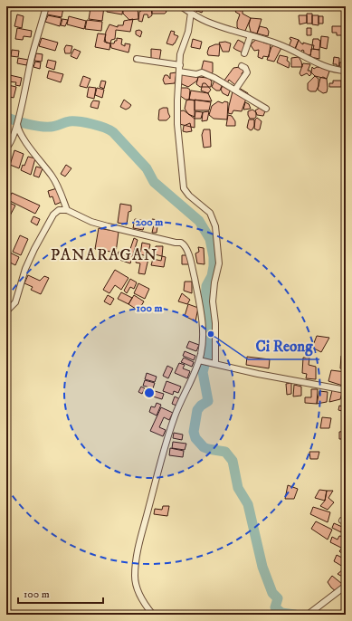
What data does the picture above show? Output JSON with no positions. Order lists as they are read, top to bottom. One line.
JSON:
{"districts":["PANARAGAN"],"places":["Ci Reong"],"scale_bar":"100 m","rings":["200 m","100 m"]}
